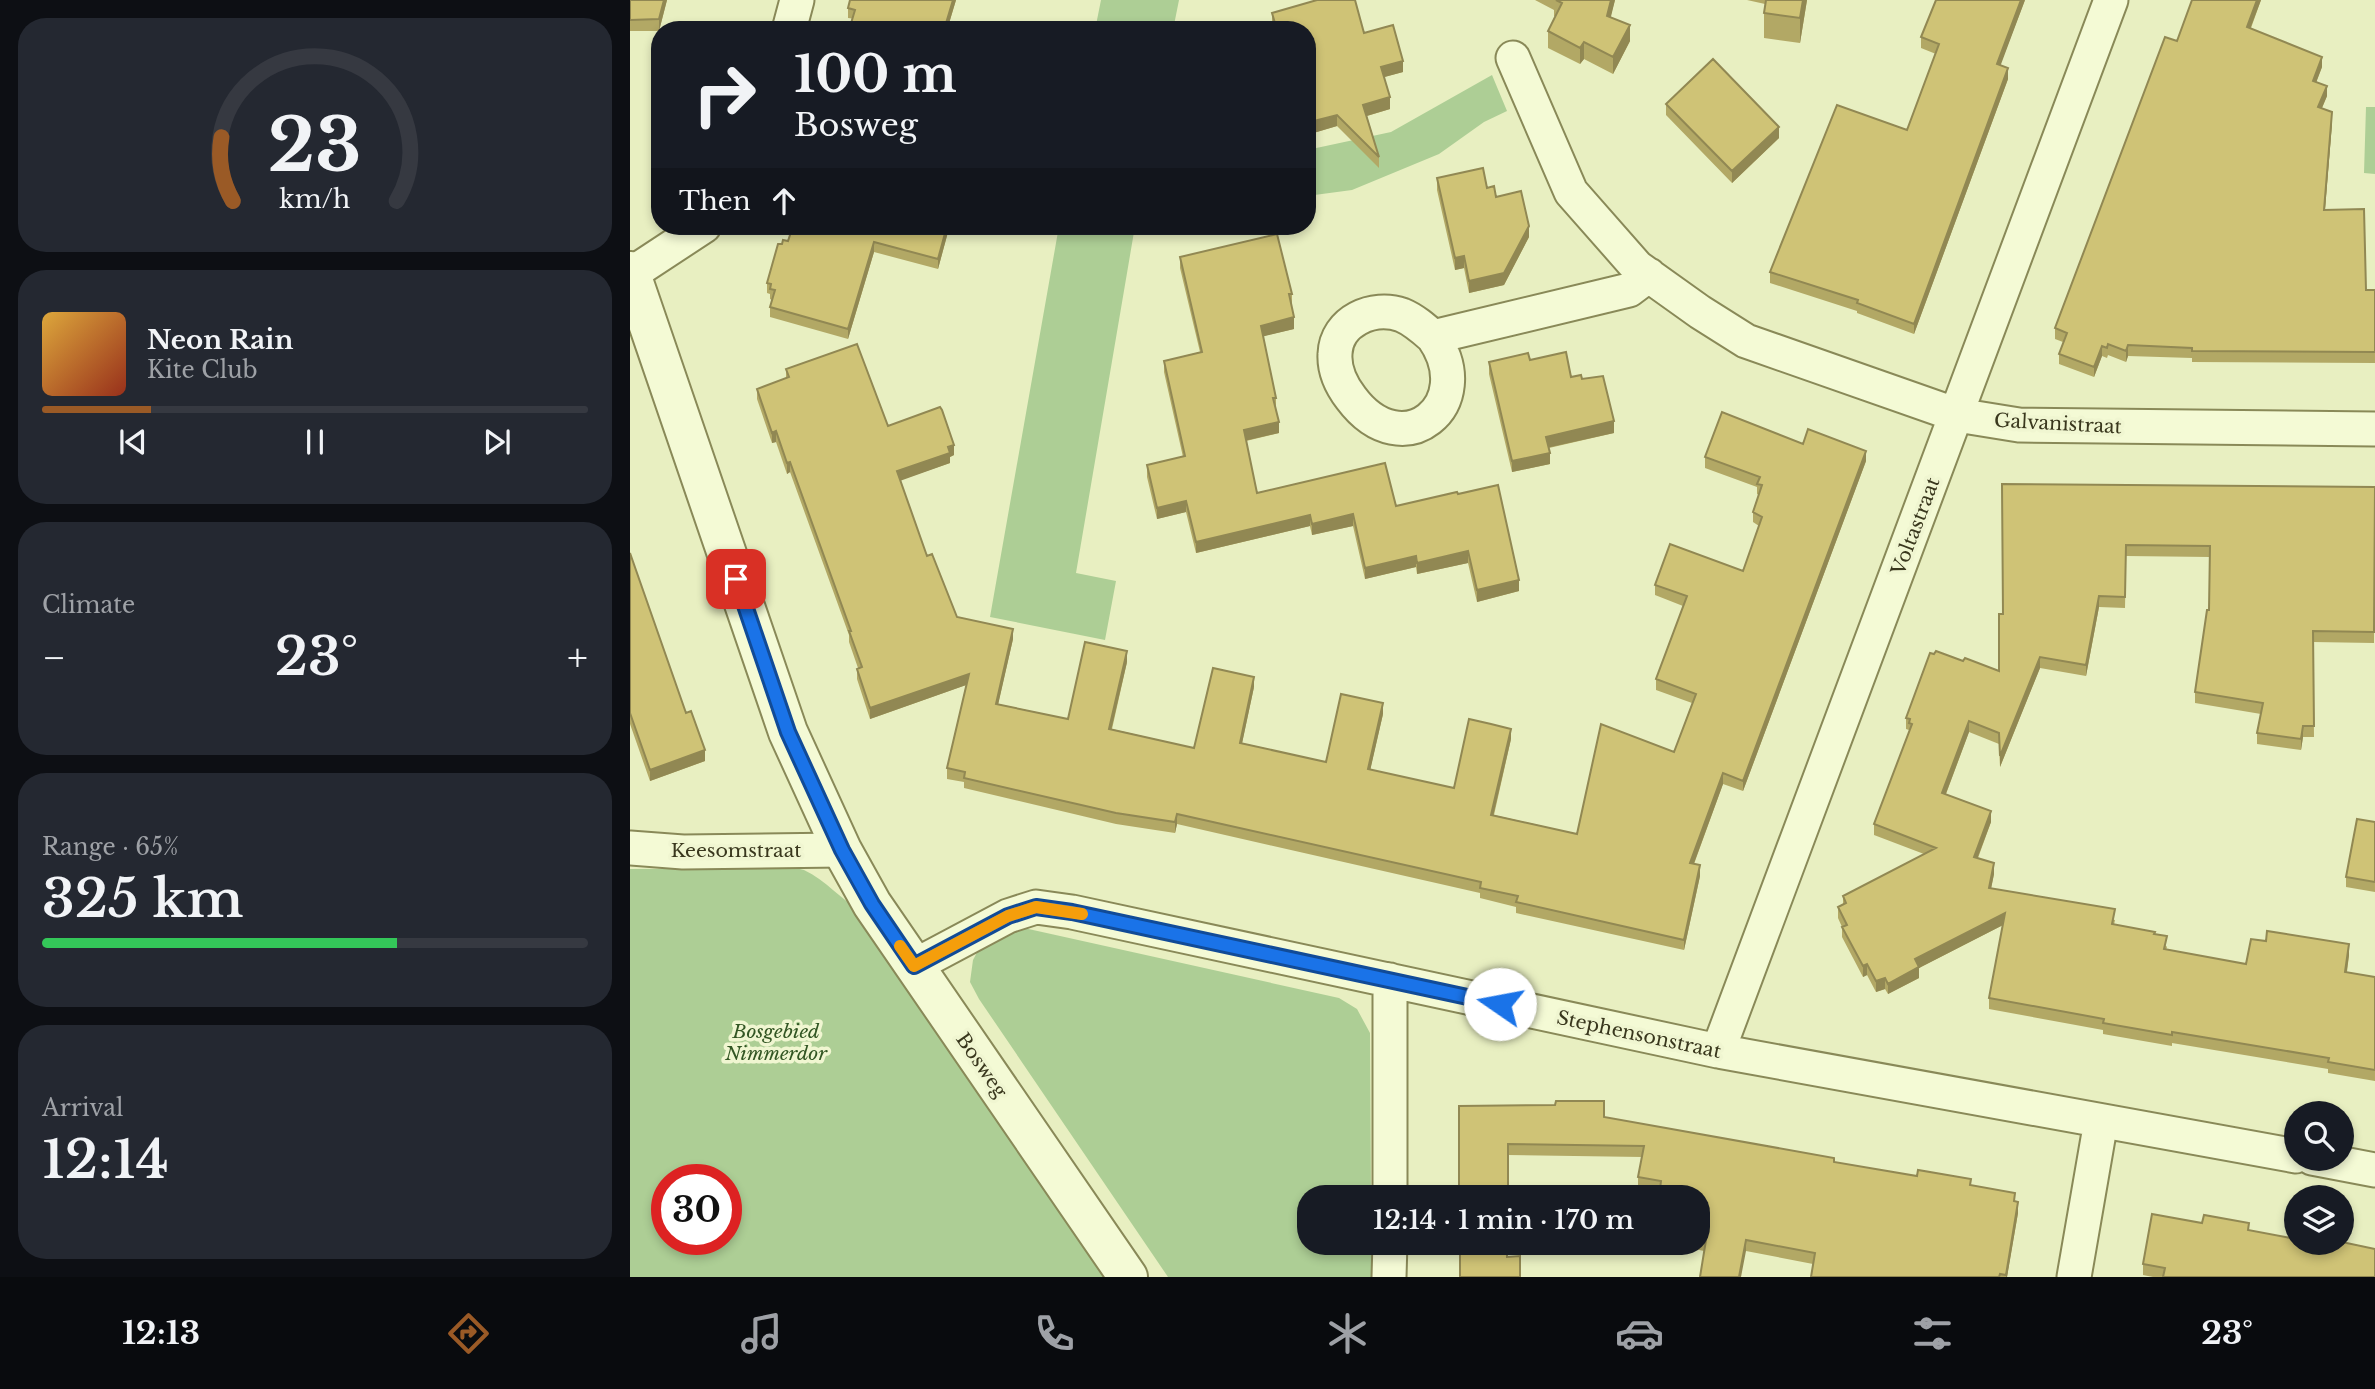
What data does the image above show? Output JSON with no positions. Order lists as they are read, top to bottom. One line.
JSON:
{"streets":{"street":["Galvanistraat","Voltastraat","Keesomstraat","Stephensonstraat","Bosweg"]},"crossings":[["Galvanistraat","Voltastraat"],["Voltastraat","Stephensonstraat"],["Keesomstraat","Bosweg"],["Stephensonstraat","Bosweg"]],"parks":["Bosgebied Nimmerdor"],"page":{"turn":["100 m","Bosweg"],"then":"Then","song":["Neon Rain","Kite Club"],"tile":["Climate",["Range · 65%","325 km"],["Arrival","12:14"]],"heat":["−","23°","+"],"limit":"30","trip":"12:14 · 1 min · 170 m","tabs":["12:13","23°"],"gauge":["23","km/h"]}}
